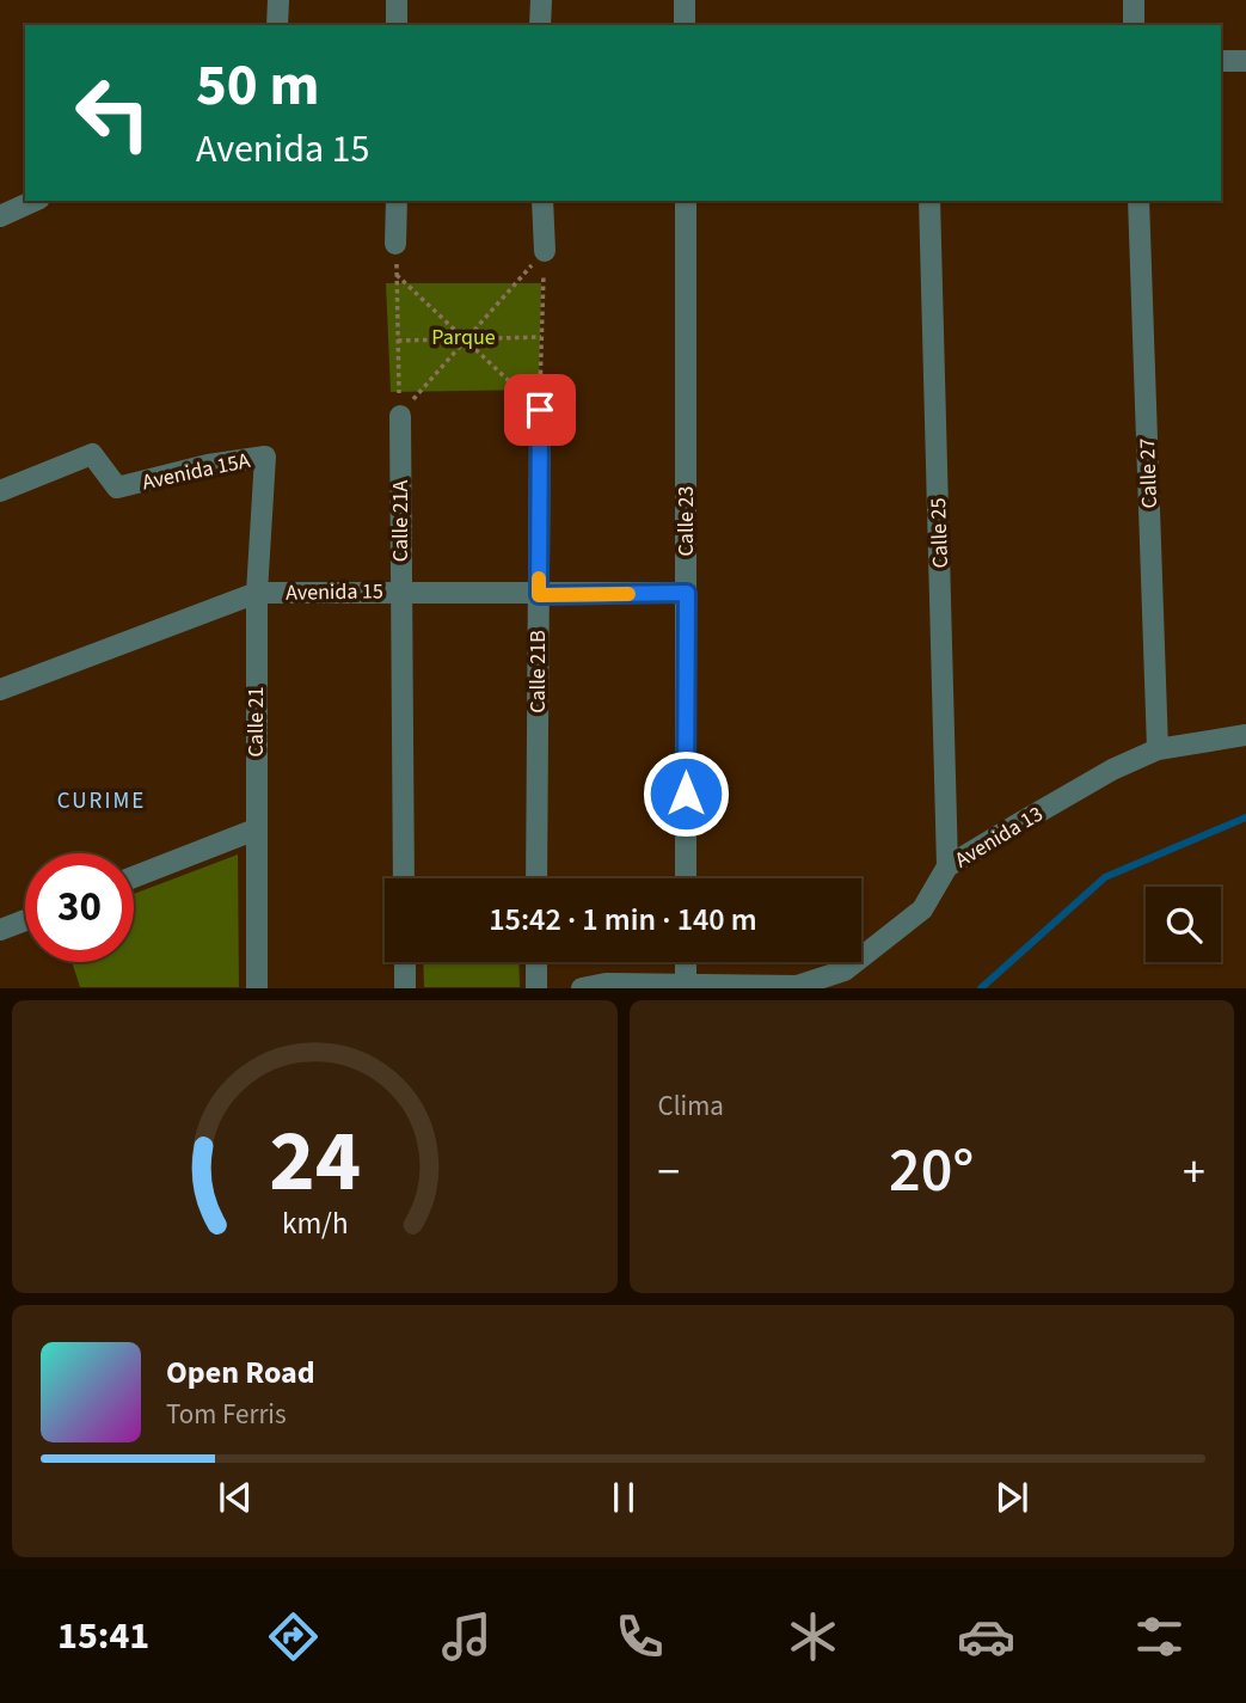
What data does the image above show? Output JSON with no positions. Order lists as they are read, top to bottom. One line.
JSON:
{"streets":{"street":["Avenida 15A","Calle 27","Calle 21A","Calle 23","Calle 25","Avenida 15","Calle 21B","Calle 21","Avenida 13"]},"crossings":[["Avenida 15A","Calle 21"],["Calle 27","Avenida 13"],["Calle 21A","Avenida 15"],["Calle 23","Avenida 15"],["Calle 25","Avenida 13"],["Avenida 15","Calle 21B"],["Avenida 15","Calle 21"]],"districts":["CURIME"],"parks":["Parque"],"page":{"turn":["50 m","Avenida 15"],"limit":"30","trip":"15:42 · 1 min · 140 m","tile":"Clima","heat":["−","20°","+"],"song":["Open Road","Tom Ferris"],"tabs":"15:41","gauge":["24","km/h"]}}
